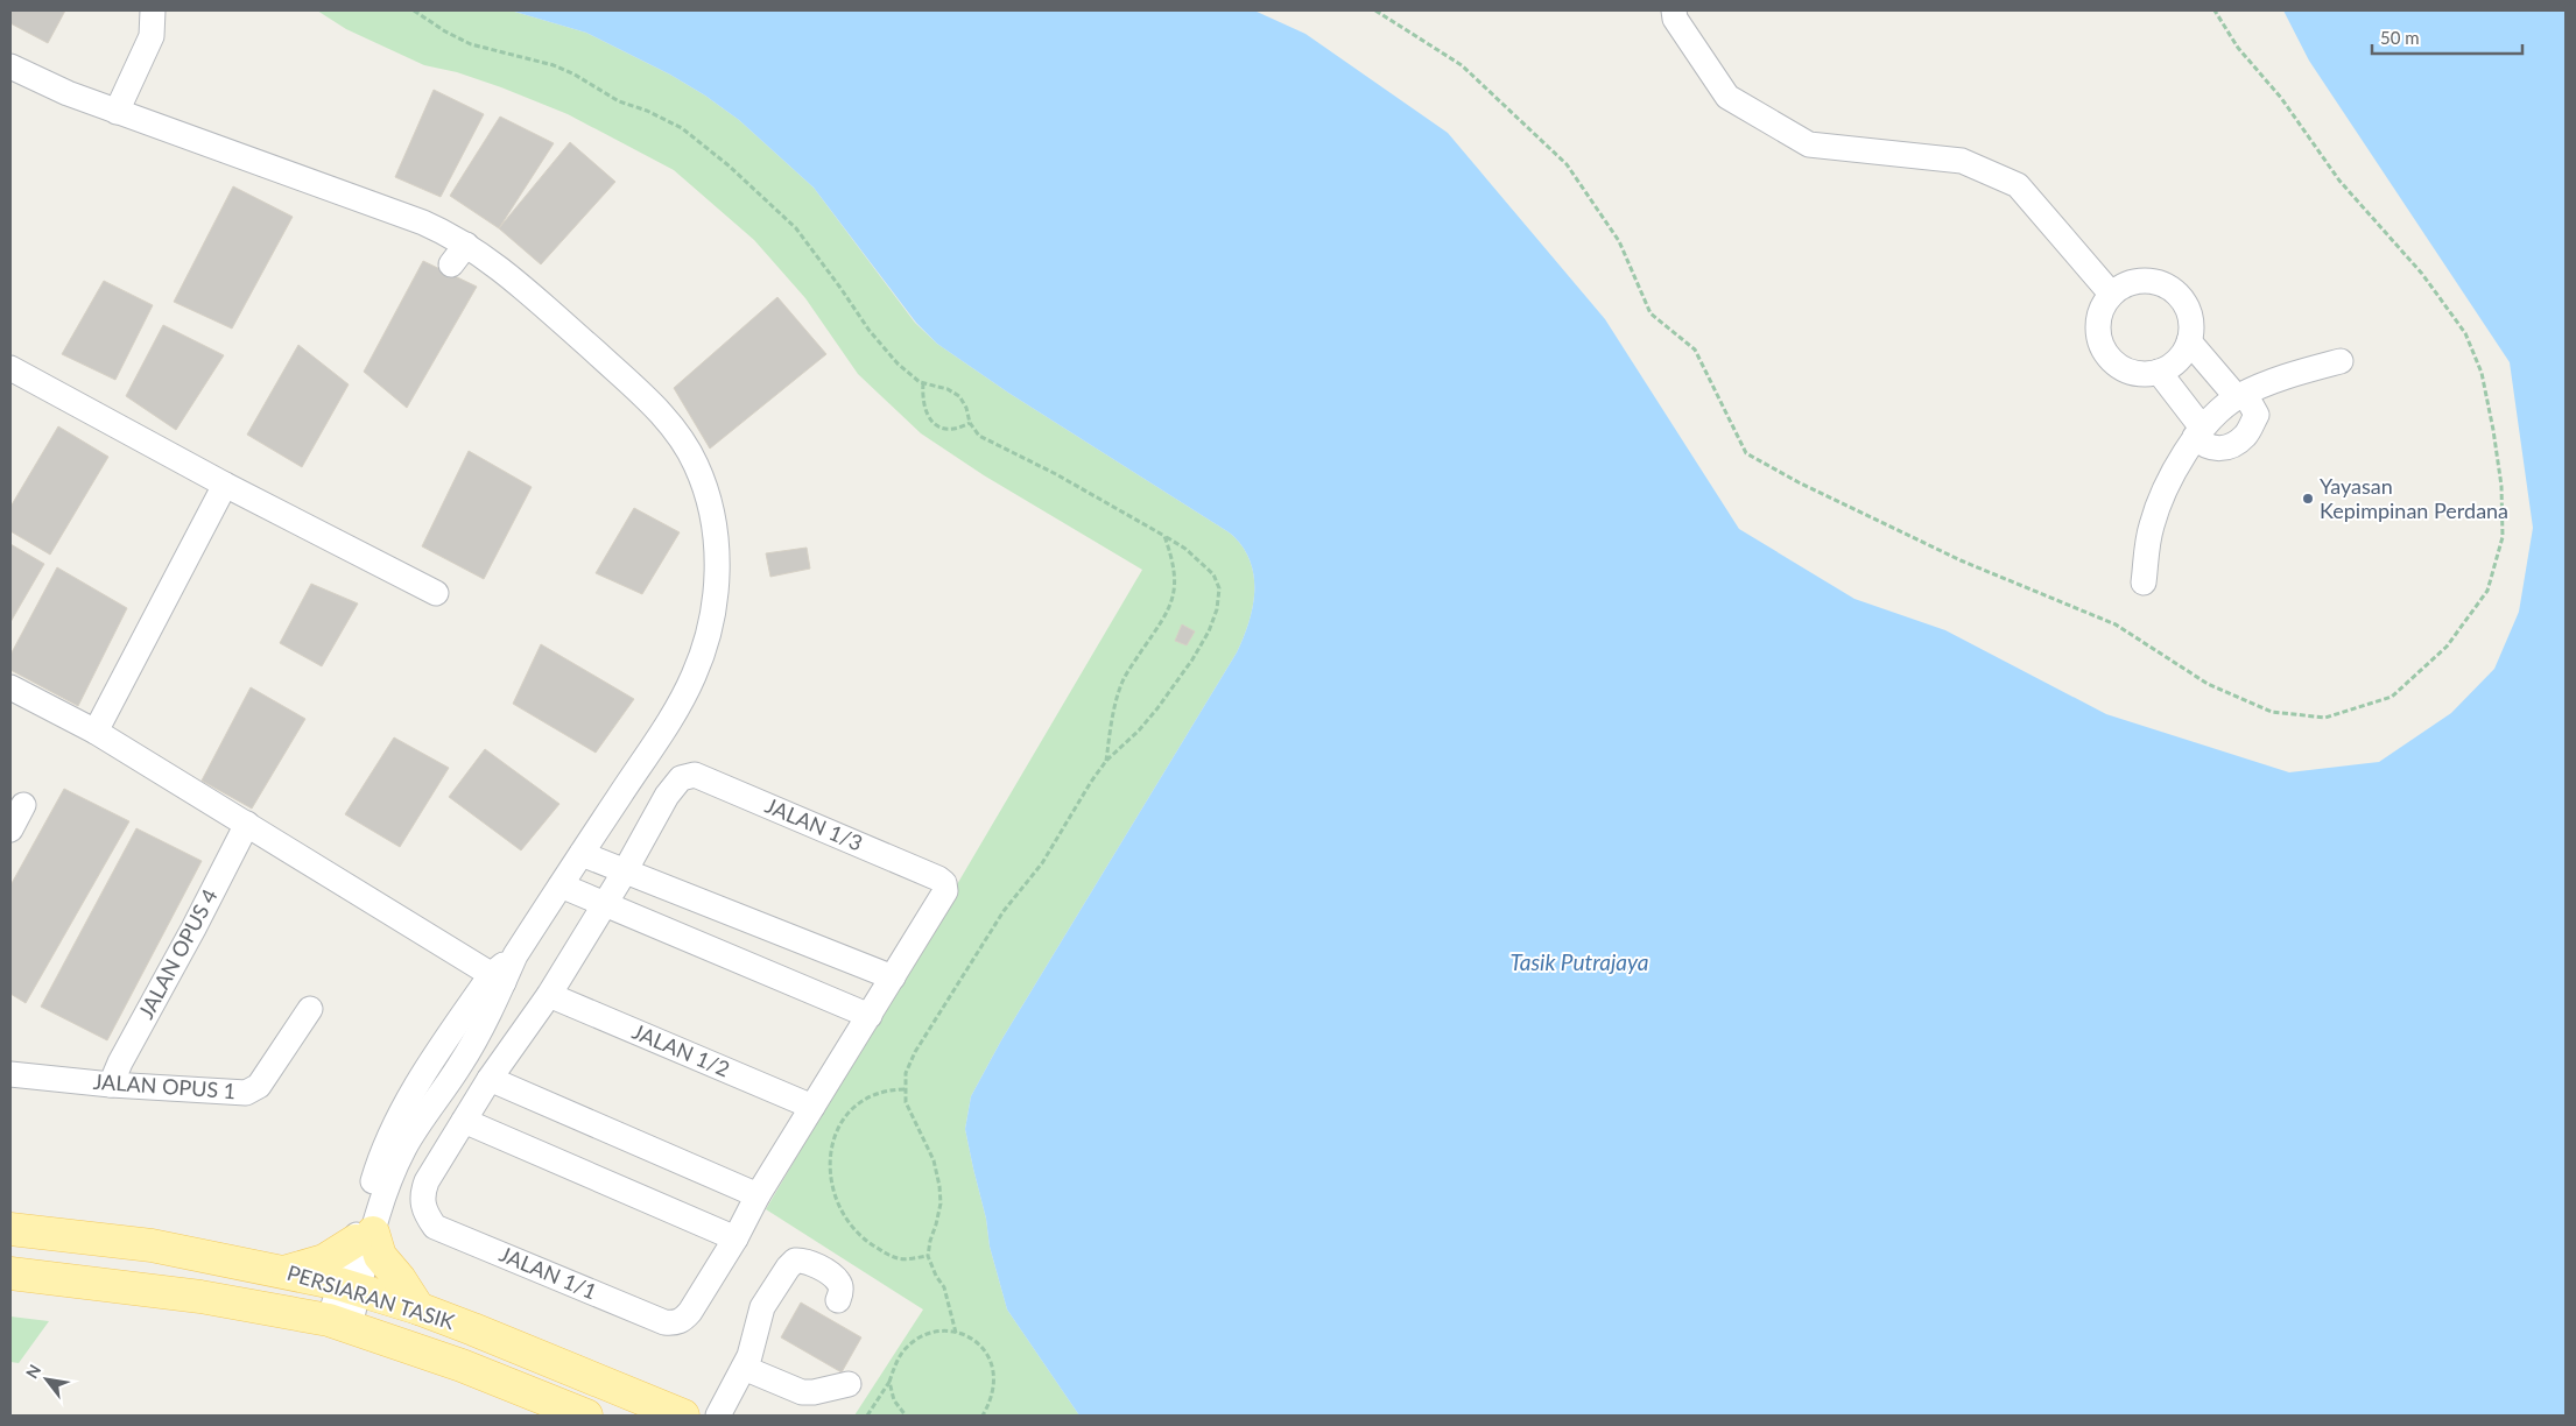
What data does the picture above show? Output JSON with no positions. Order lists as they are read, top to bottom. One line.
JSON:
{"streets":{"main road":["PERSIARAN TASIK"],"street":["JALAN 1/3","JALAN OPUS 4","JALAN 1/2","JALAN OPUS 1","JALAN 1/1"]},"crossings":[["JALAN OPUS 4","JALAN OPUS 1"]],"water":["Tasik Putrajaya"],"places":["Yayasan Kepimpinan Perdana"],"scale_bar":"50 m","north":"top left"}
